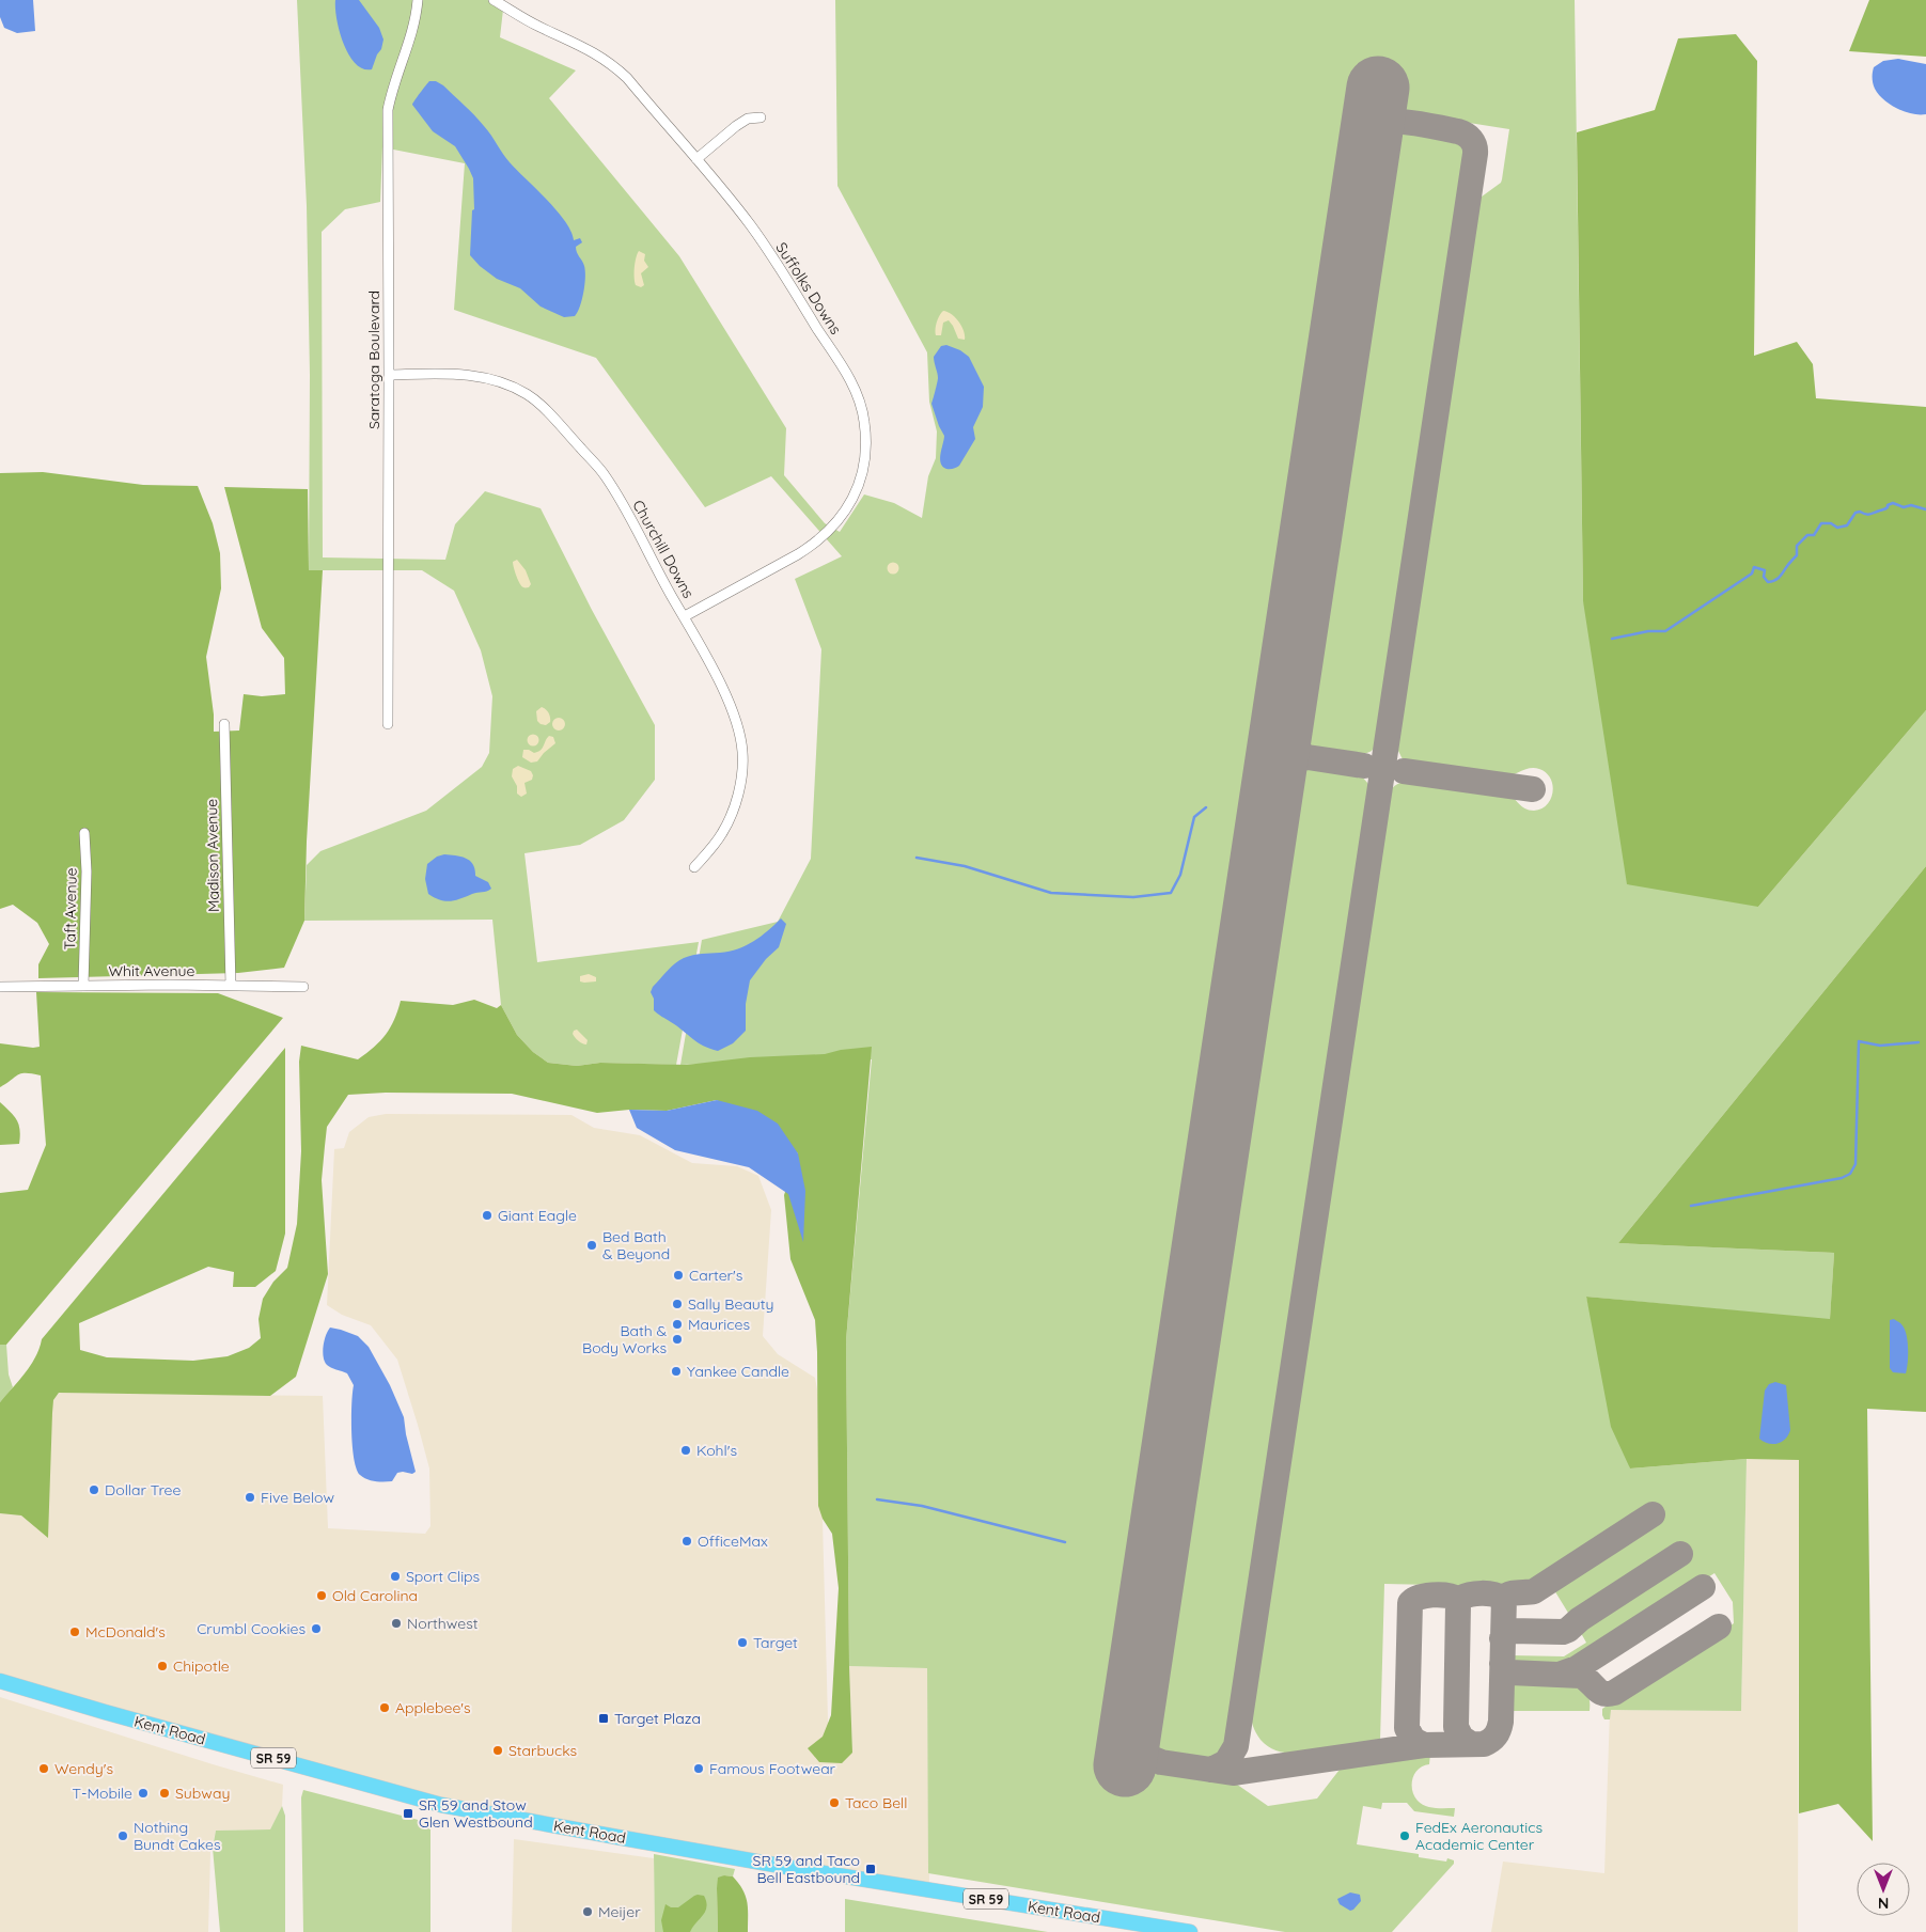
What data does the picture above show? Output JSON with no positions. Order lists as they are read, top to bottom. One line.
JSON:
{"streets":{"main road":["Kent Road","SR 59"],"street":["Suffolks Downs","Saratoga Boulevard","Churchill Downs","Madison Avenue","Taft Avenue","Whit Avenue"]},"crossings":[["Suffolks Downs","Churchill Downs"],["Saratoga Boulevard","Churchill Downs"],["Madison Avenue","Whit Avenue"],["Taft Avenue","Whit Avenue"]],"places":{"other":["Giant Eagle","Bed Bath & Beyond","Carter's","Sally Beauty","Maurices","Bath & Body Works","Yankee Candle","Kohl's","Dollar Tree","Five Below","OfficeMax","Sport Clips","Old Carolina","Northwest","Crumbl Cookies","McDonald's","Target","Chipotle","Applebee's","Starbucks","Wendy's","Famous Footwear","T-Mobile","Subway","Taco Bell","Nothing Bundt Cakes","FedEx Aeronautics Academic Center","Meijer"],"transit":["Target Plaza","SR 59 and Stow Glen Westbound","SR 59 and Taco Bell Eastbound"]},"north":"bottom"}
